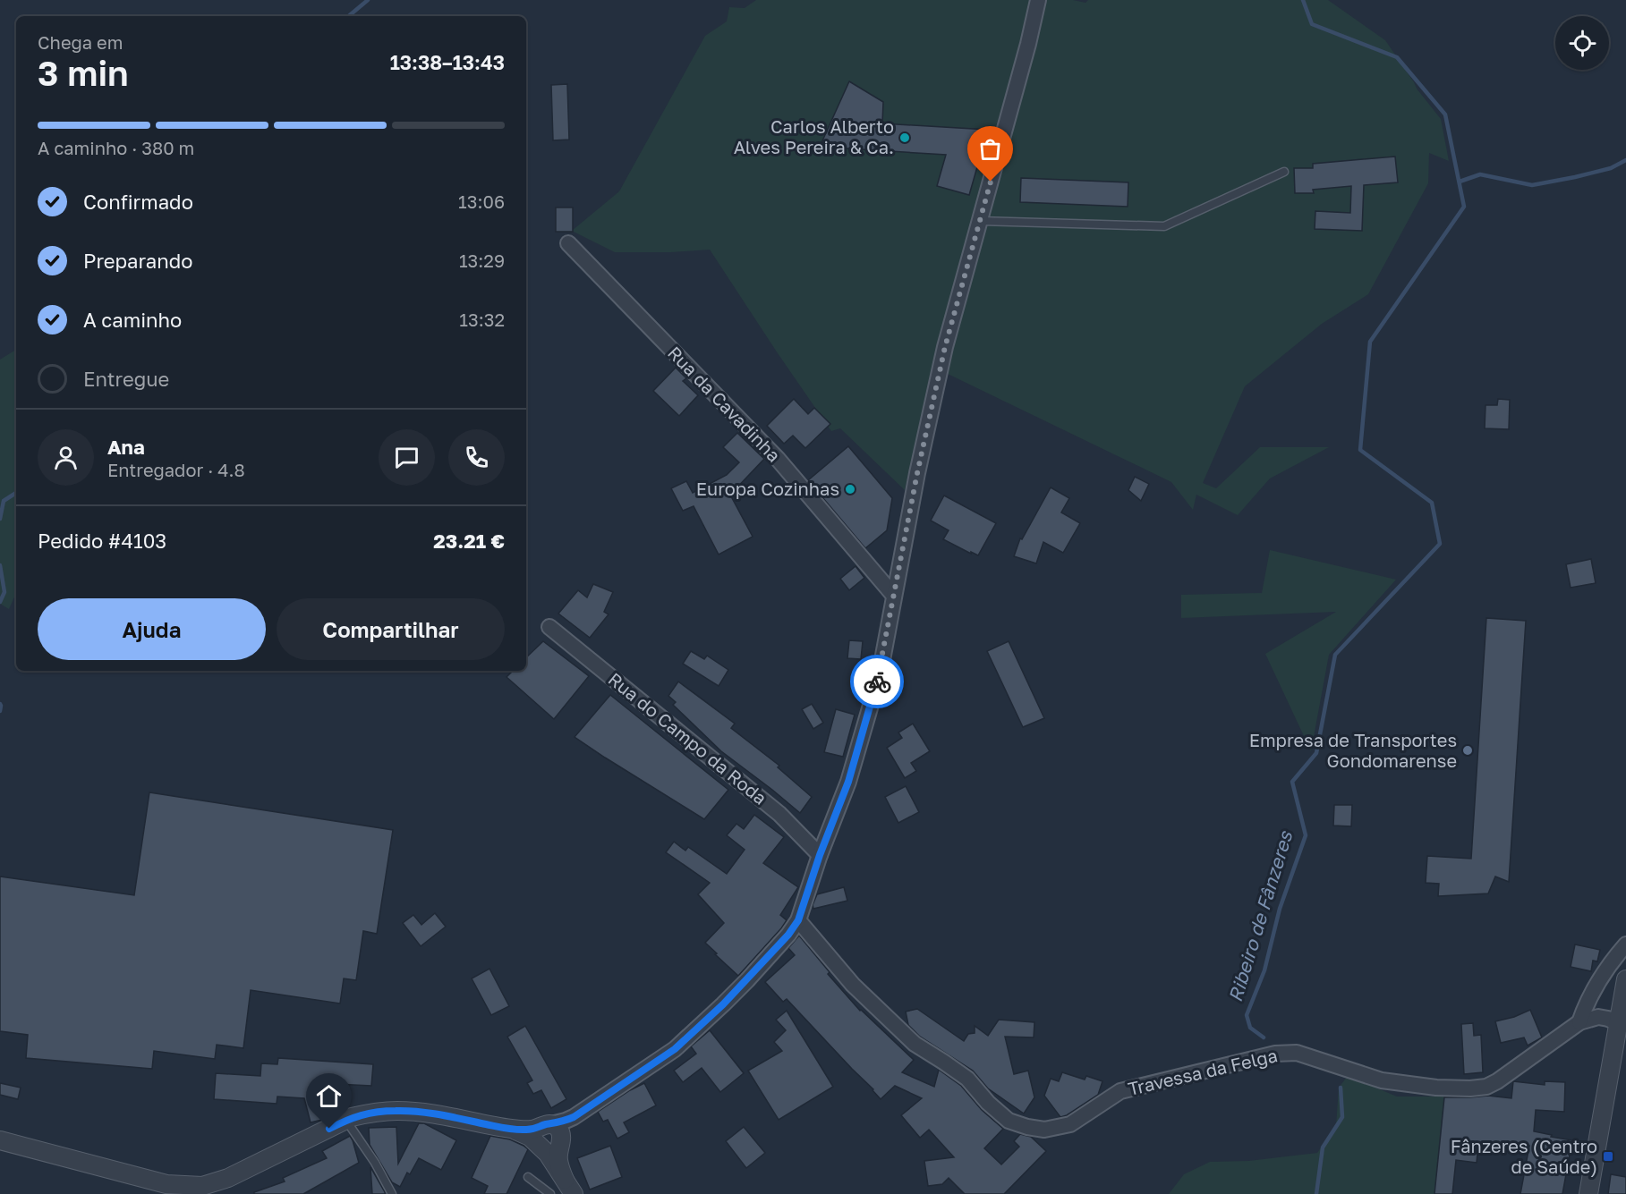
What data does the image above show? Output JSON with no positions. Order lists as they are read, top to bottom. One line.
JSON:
{"streets":{"street":["Rua da Cavadinha","Rua do Campo da Roda","Travessa da Felga"]},"water":["Ribeiro de Fânzeres"],"places":{"other":["Carlos Alberto Alves Pereira & Ca.","Europa Cozinhas","Empresa de Transportes Gondomarense"],"transit":["Fânzeres (Centro de Saúde)"]},"page":{"heading":["3 min","Chega em","13:38–13:43"],"panel":["Ana","Entregador · 4.8","Pedido #4103","23.21 €"],"bar":"A caminho · 380 m","list":[["Confirmado","13:06"],["Preparando","13:29"],["A caminho","13:32"],"Entregue"],"buttons":["Ajuda","Compartilhar"]}}
